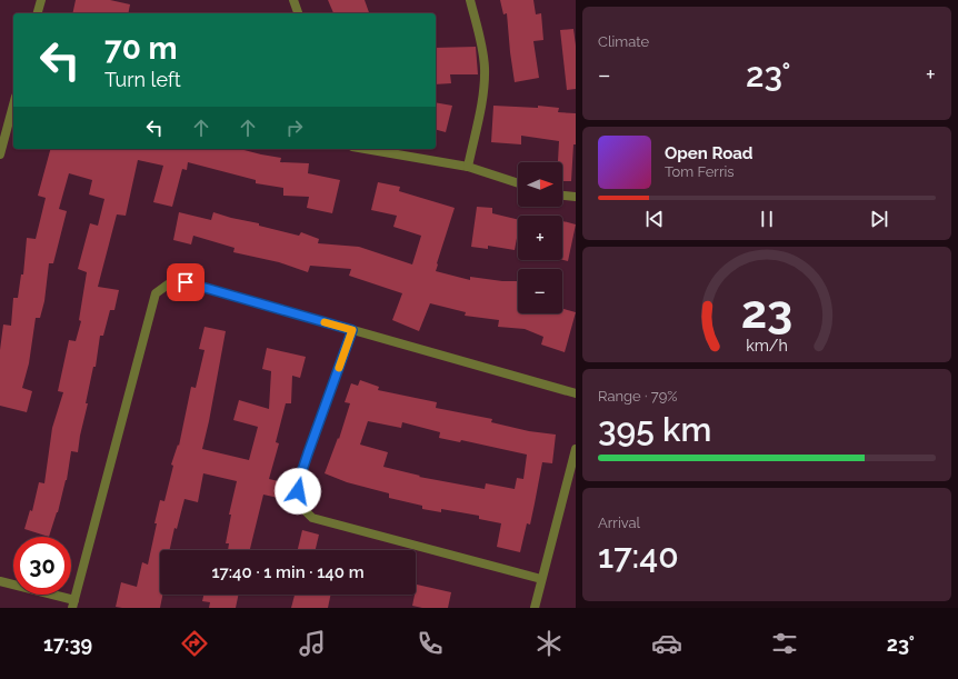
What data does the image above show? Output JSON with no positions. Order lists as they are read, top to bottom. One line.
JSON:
{"north":"right","page":{"tile":["Climate",["Range · 79%","395 km"],["Arrival","17:40"]],"turn":["70 m","Turn left"],"heat":["−","23°","+"],"song":["Open Road","Tom Ferris"],"map_buttons":["+","−"],"limit":"30","trip":"17:40 · 1 min · 140 m","tabs":["17:39","23°"],"gauge":["23","km/h"]}}
